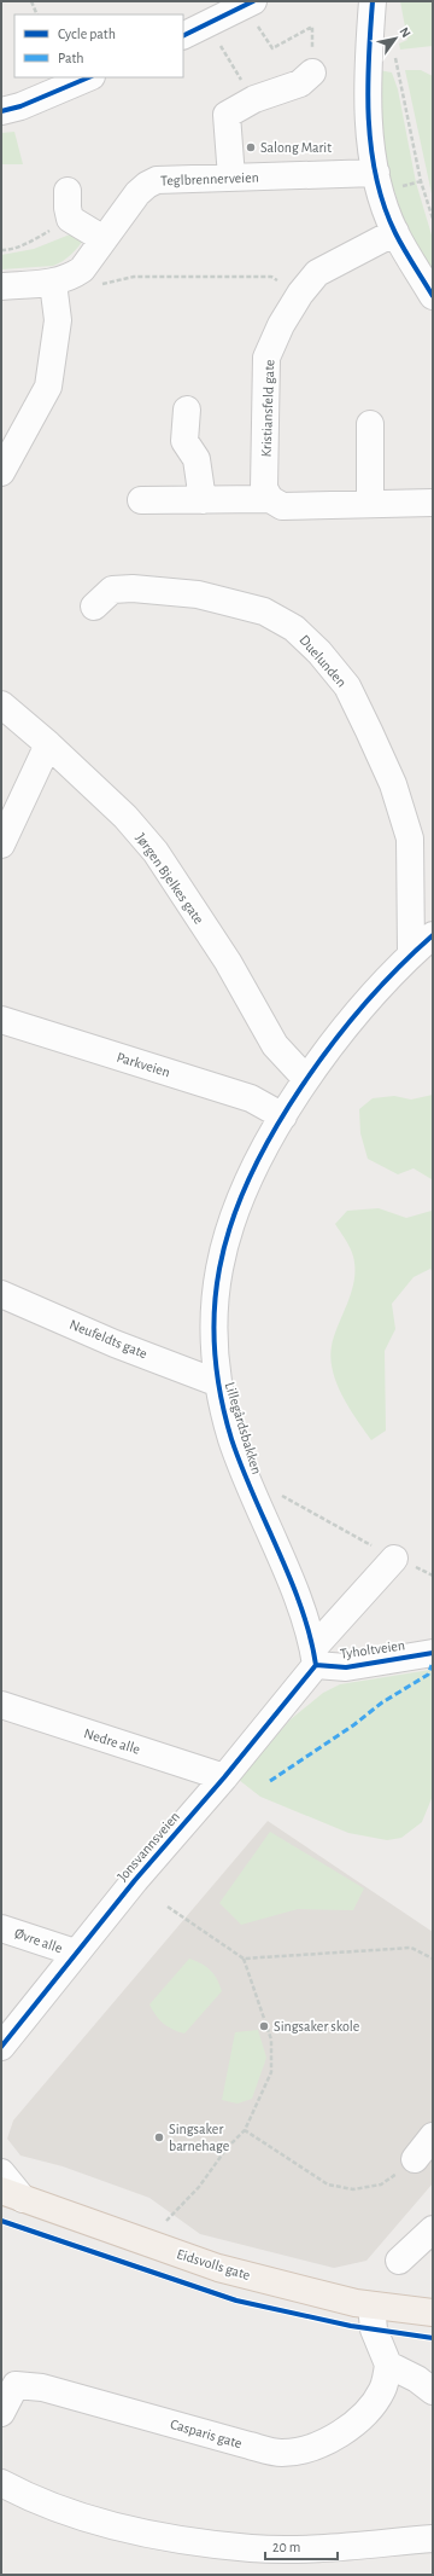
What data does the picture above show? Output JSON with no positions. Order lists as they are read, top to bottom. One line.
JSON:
{"streets":{"main road":["Eidsvolls gate"],"street":["Teglbrennerveien","Kristiansfeld gate","Duelunden","Jørgen Bjelkes gate","Parkveien","Neufeldts gate","Lillegårdsbakken","Tyholtveien","Nedre alle","Jonsvannsveien","Øvre alle","Casparis gate"]},"crossings":[["Duelunden","Lillegårdsbakken"],["Jørgen Bjelkes gate","Lillegårdsbakken"],["Parkveien","Lillegårdsbakken"],["Neufeldts gate","Lillegårdsbakken"],["Lillegårdsbakken","Tyholtveien"],["Lillegårdsbakken","Jonsvannsveien"],["Tyholtveien","Jonsvannsveien"],["Nedre alle","Jonsvannsveien"],["Jonsvannsveien","Øvre alle"]],"places":["Salong Marit","Singsaker skole","Singsaker barnehage"],"legend":["Cycle path","Path"],"scale_bar":"20 m","north":"top right"}
